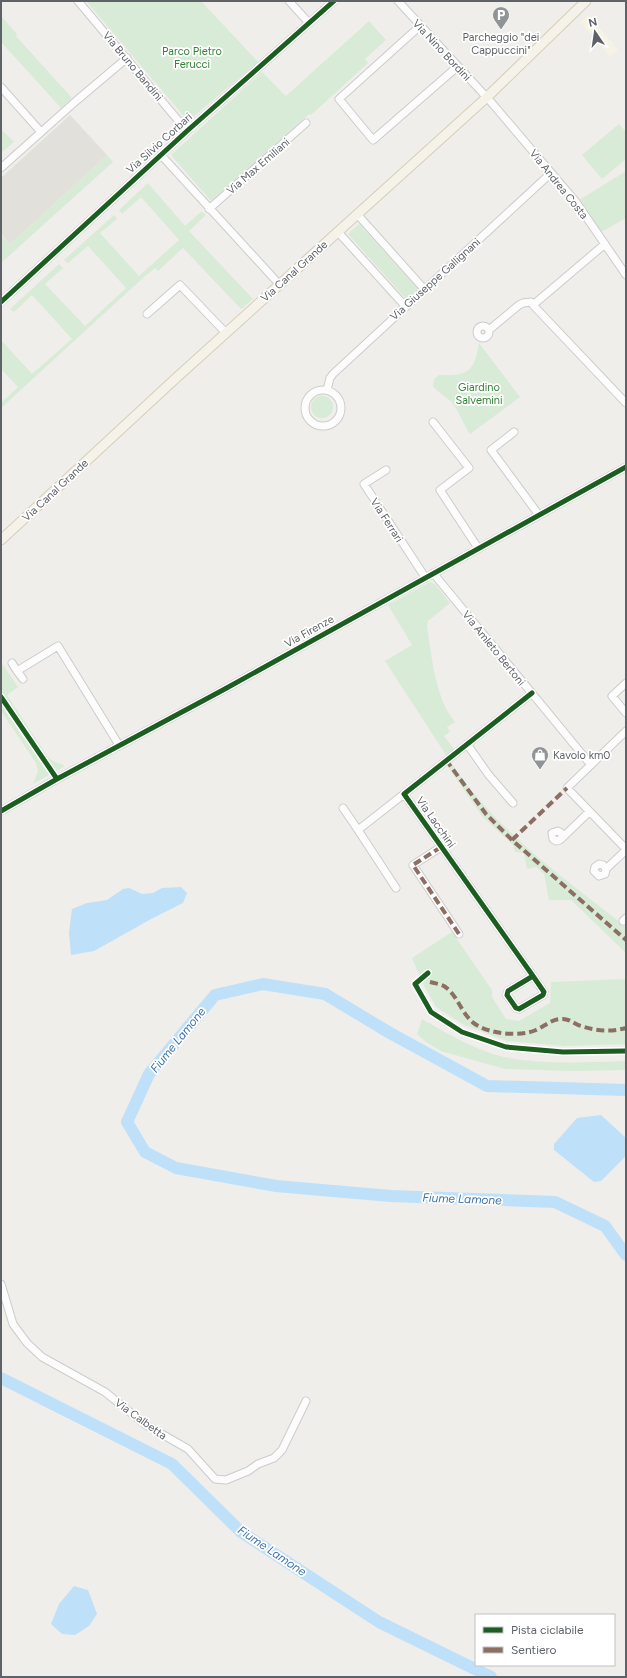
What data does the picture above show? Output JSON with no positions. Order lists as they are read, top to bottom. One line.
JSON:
{"streets":{"main road":["Via Canal Grande"],"street":["Via Nino Bordini","Via Bruno Bandini","Via Silvio Corbari","Via Max Emiliani","Via Andrea Costa","Via Giuseppe Gallignani","Via Ferrari","Via Firenze","Via Amleto Bertoni","Via Lacchini","Via Calbetta"]},"crossings":[["Via Nino Bordini","Via Andrea Costa"],["Via Nino Bordini","Via Canal Grande"],["Via Bruno Bandini","Via Silvio Corbari"],["Via Andrea Costa","Via Canal Grande"],["Via Andrea Costa","Via Giuseppe Gallignani"],["Via Ferrari","Via Firenze"],["Via Firenze","Via Amleto Bertoni"],["Via Amleto Bertoni","Via Lacchini"]],"water":["Fiume Lamone"],"parks":["Parco Pietro Ferucci","Giardino Salvemini"],"places":{"parking":["Parcheggio \"dei Cappuccini\""],"shop":["Kavolo km0"]},"legend":["Pista ciclabile","Sentiero"],"north":"top"}
